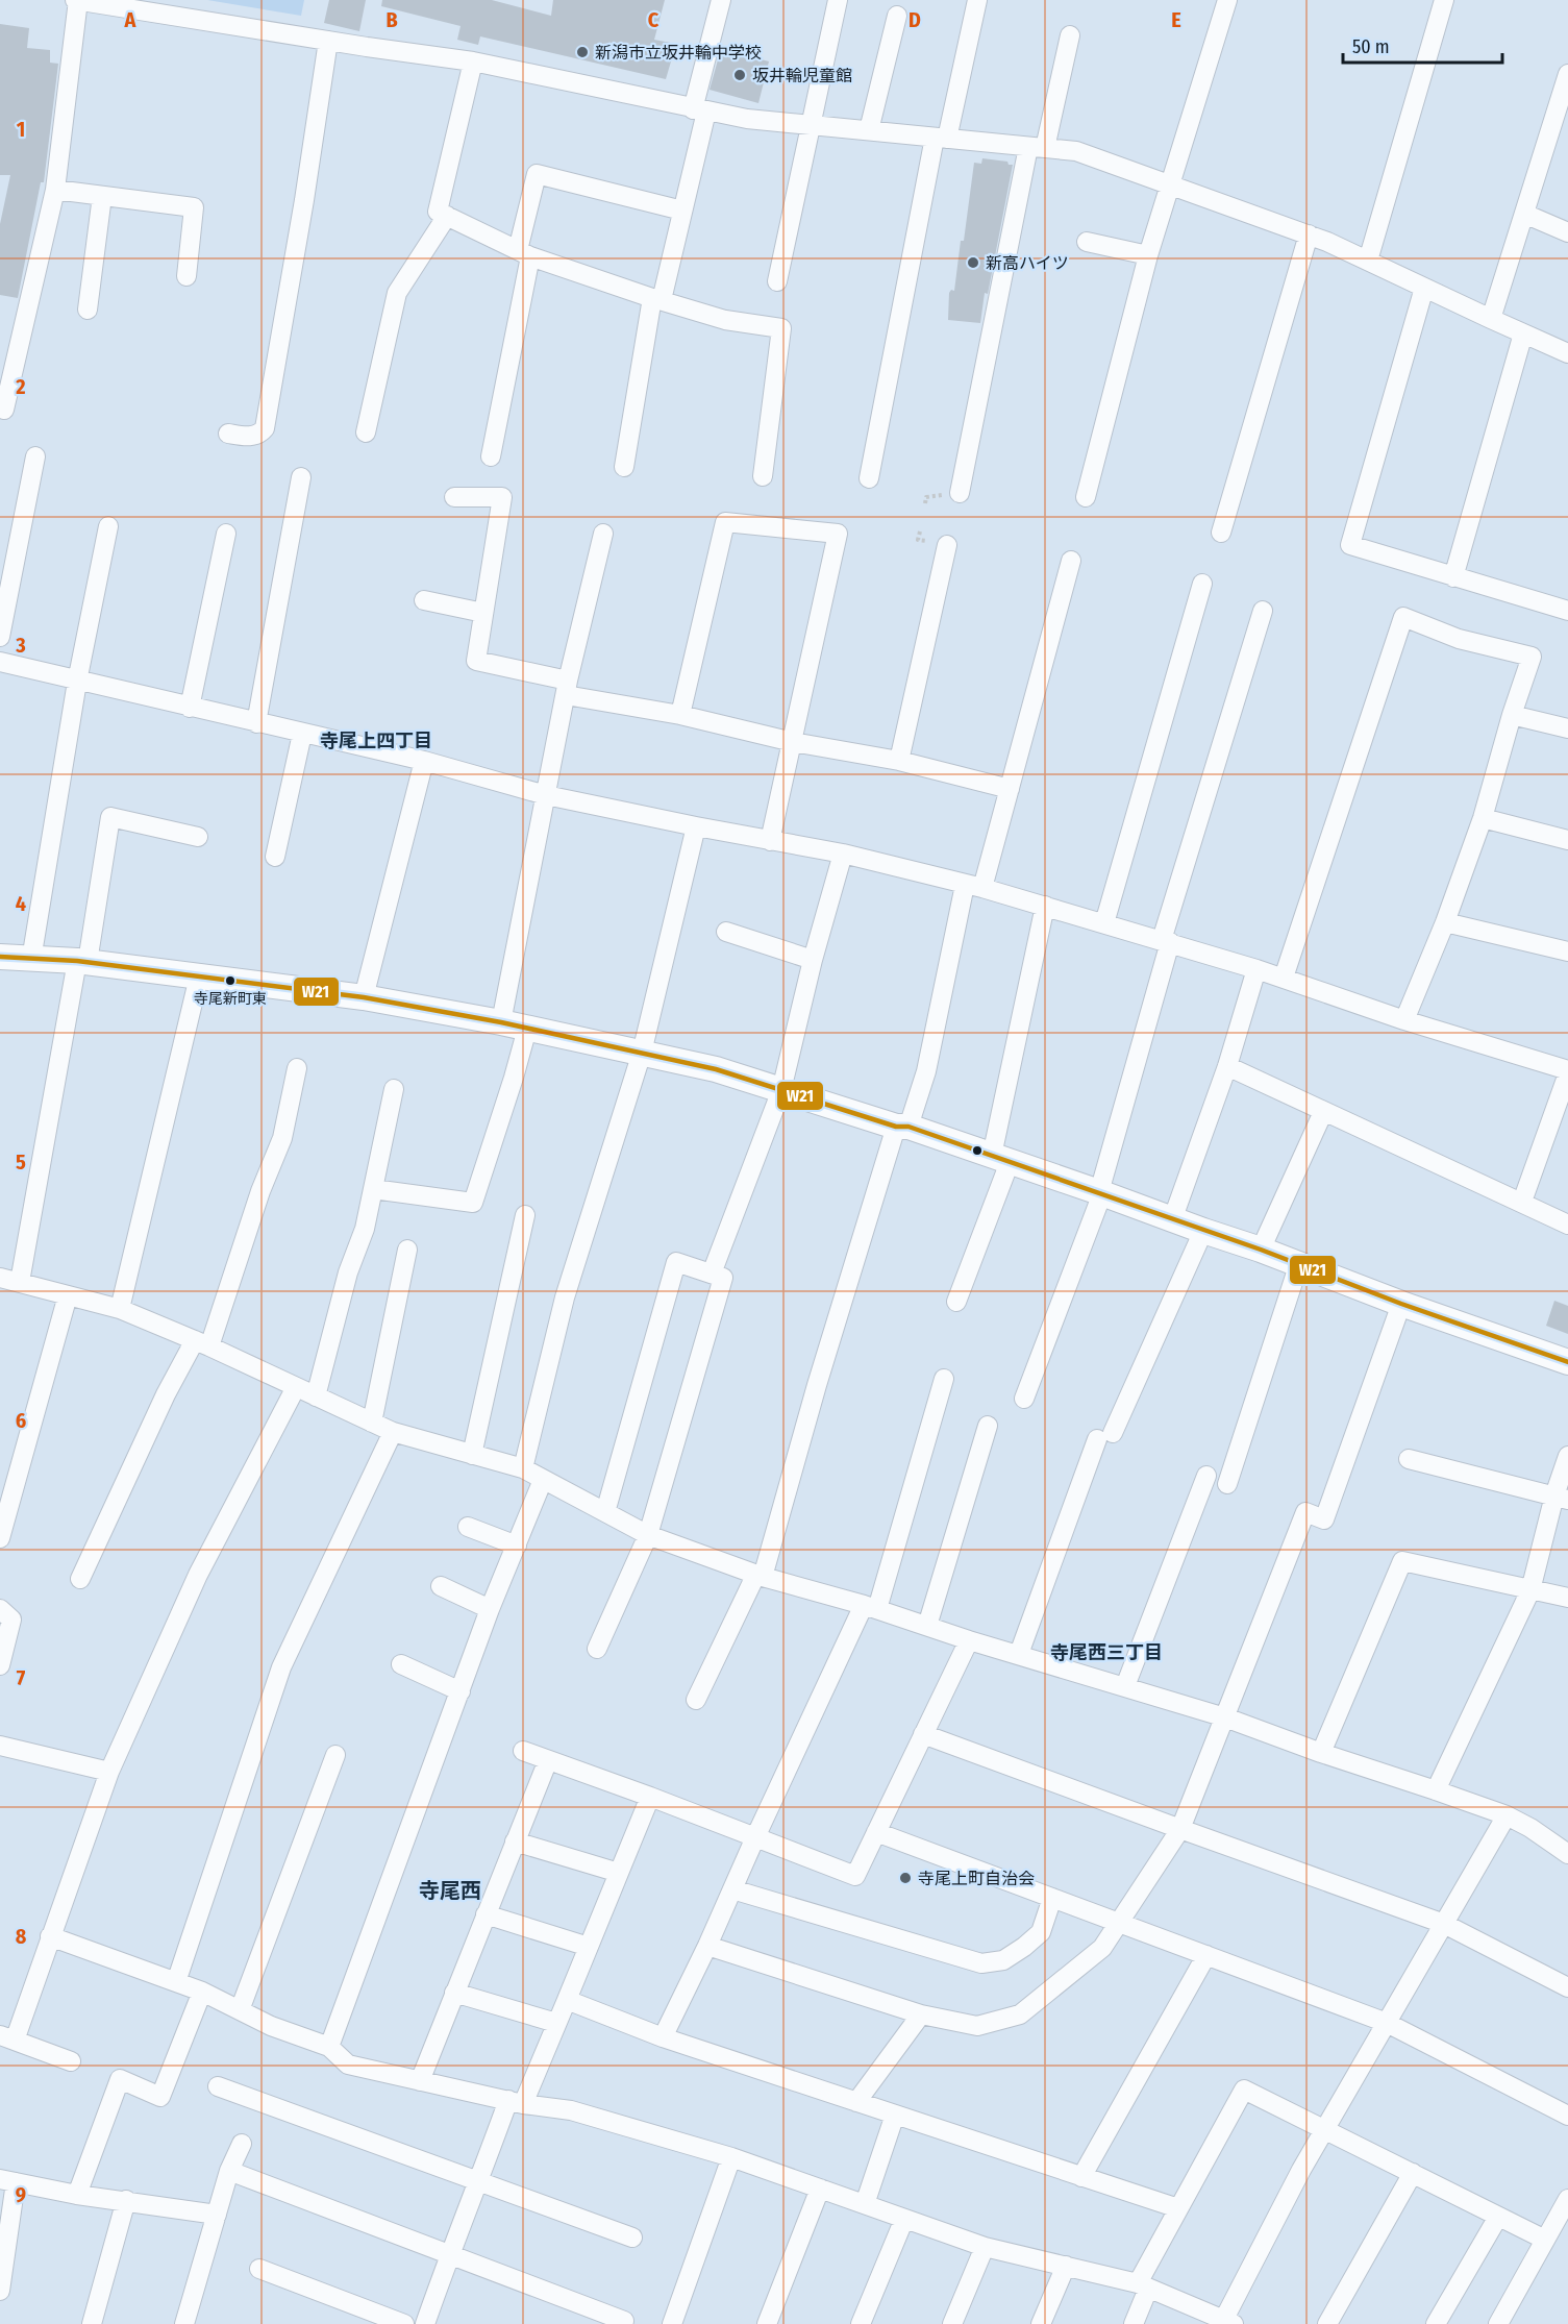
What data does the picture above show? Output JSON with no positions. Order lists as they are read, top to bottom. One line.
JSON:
{"districts":["寺尾上四丁目","寺尾西三丁目","寺尾西"],"places":["新潟市立坂井輪中学校","坂井輪児童館","新高ハイツ","寺尾新町東","寺尾上町自治会"],"lines":["transit line W21"],"scale_bar":"50 m","grid":{"columns":["A","B","C","D","E"],"rows":["1","2","3","4","5","6","7","8","9"]}}
